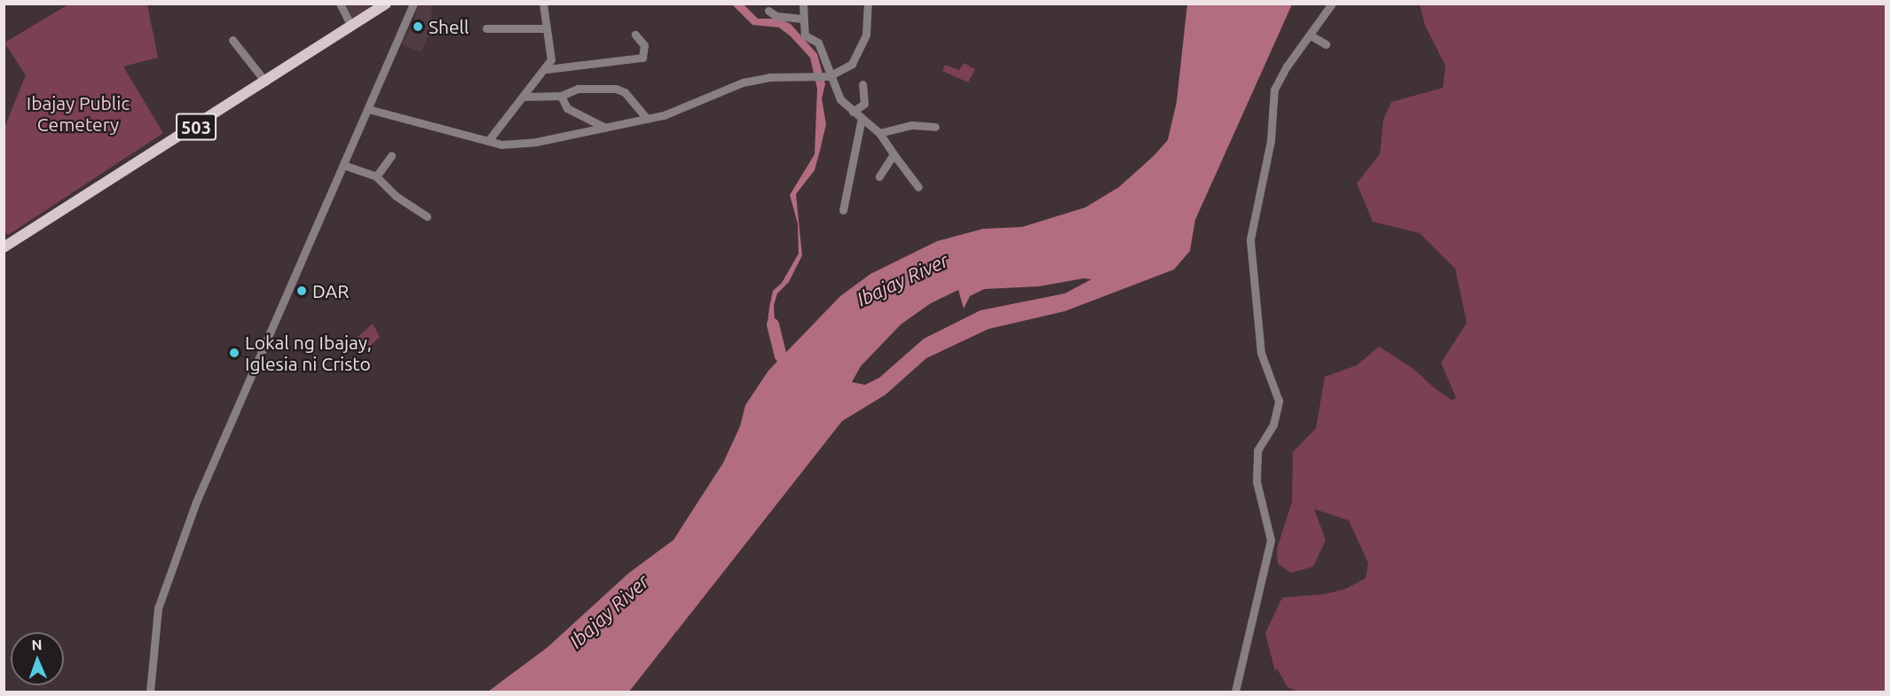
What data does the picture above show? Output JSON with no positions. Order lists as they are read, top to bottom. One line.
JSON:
{"streets":{"main road":["503"]},"water":["Ibajay River"],"parks":["Ibajay Public Cemetery"],"places":["Shell","DAR","Lokal ng Ibajay, Iglesia ni Cristo"],"north":"top"}
